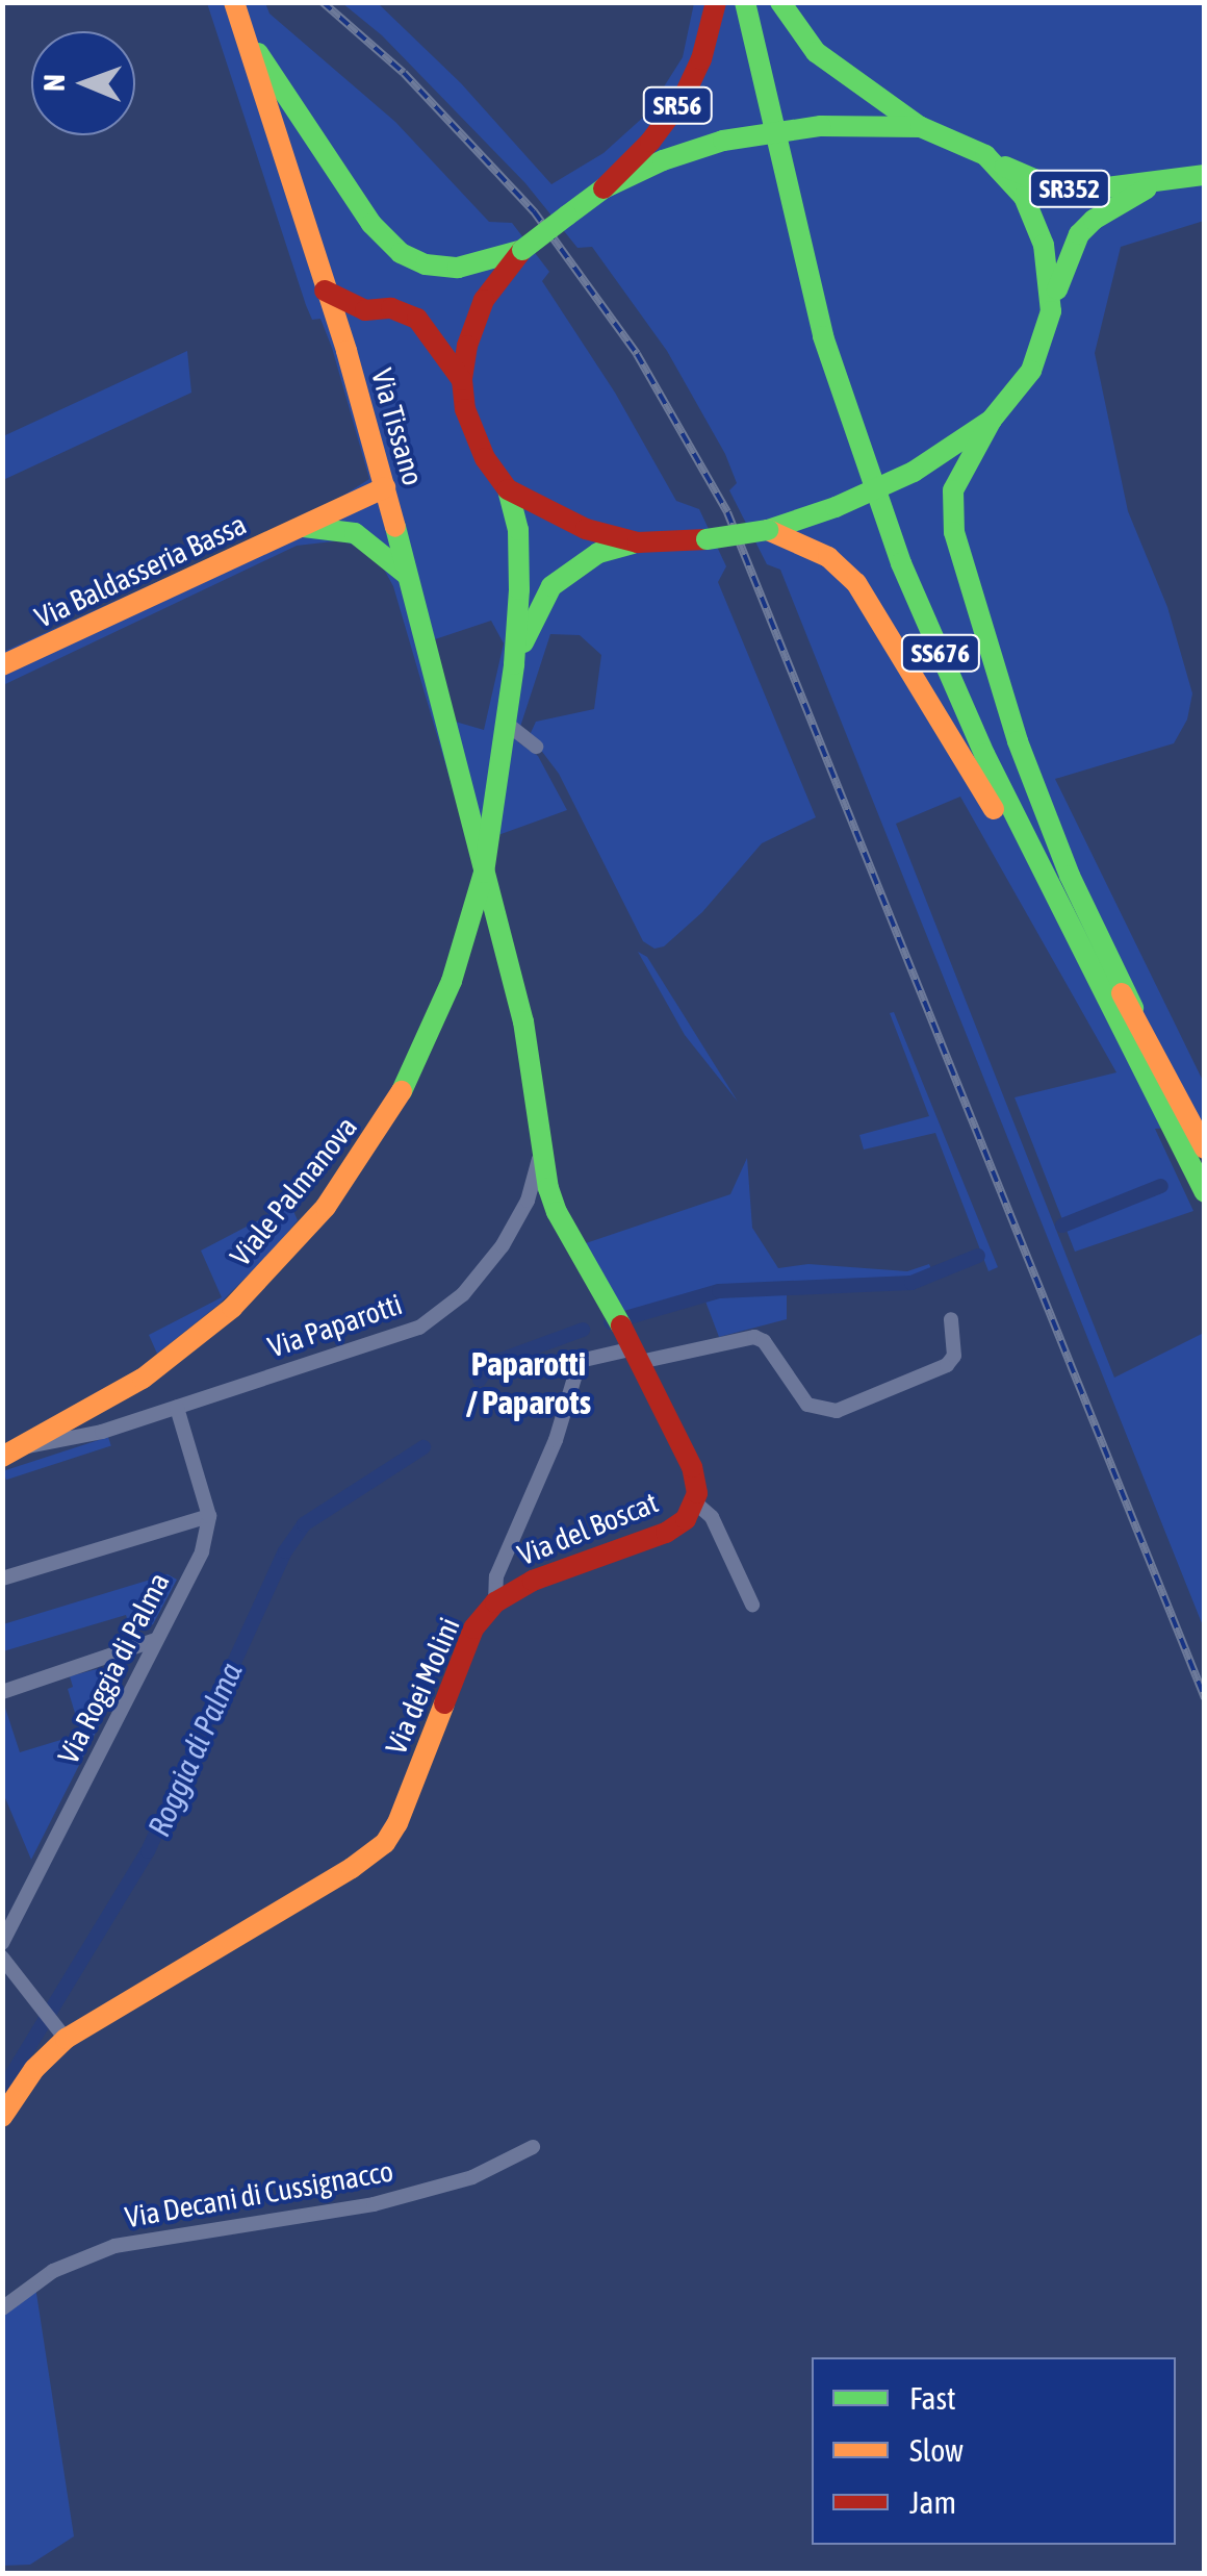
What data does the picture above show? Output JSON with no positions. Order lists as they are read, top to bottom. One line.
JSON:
{"streets":{"main road":["SR56","SR352","Via Tissano","Via Baldasseria Bassa","SS676","Viale Palmanova","Via Paparotti","Via del Boscat","Via dei Molini"],"street":["Via Roggia di Palma","Via Decani di Cussignacco"]},"crossings":[["Via Tissano","Via Baldasseria Bassa"],["Via Tissano","Viale Palmanova"],["Via Tissano","Via Paparotti"],["Viale Palmanova","Via Paparotti"],["Via del Boscat","Via dei Molini"]],"districts":["Paparotti / Paparots"],"water":["Roggia di Palma"],"legend":["Fast","Slow","Jam"],"north":"left"}
